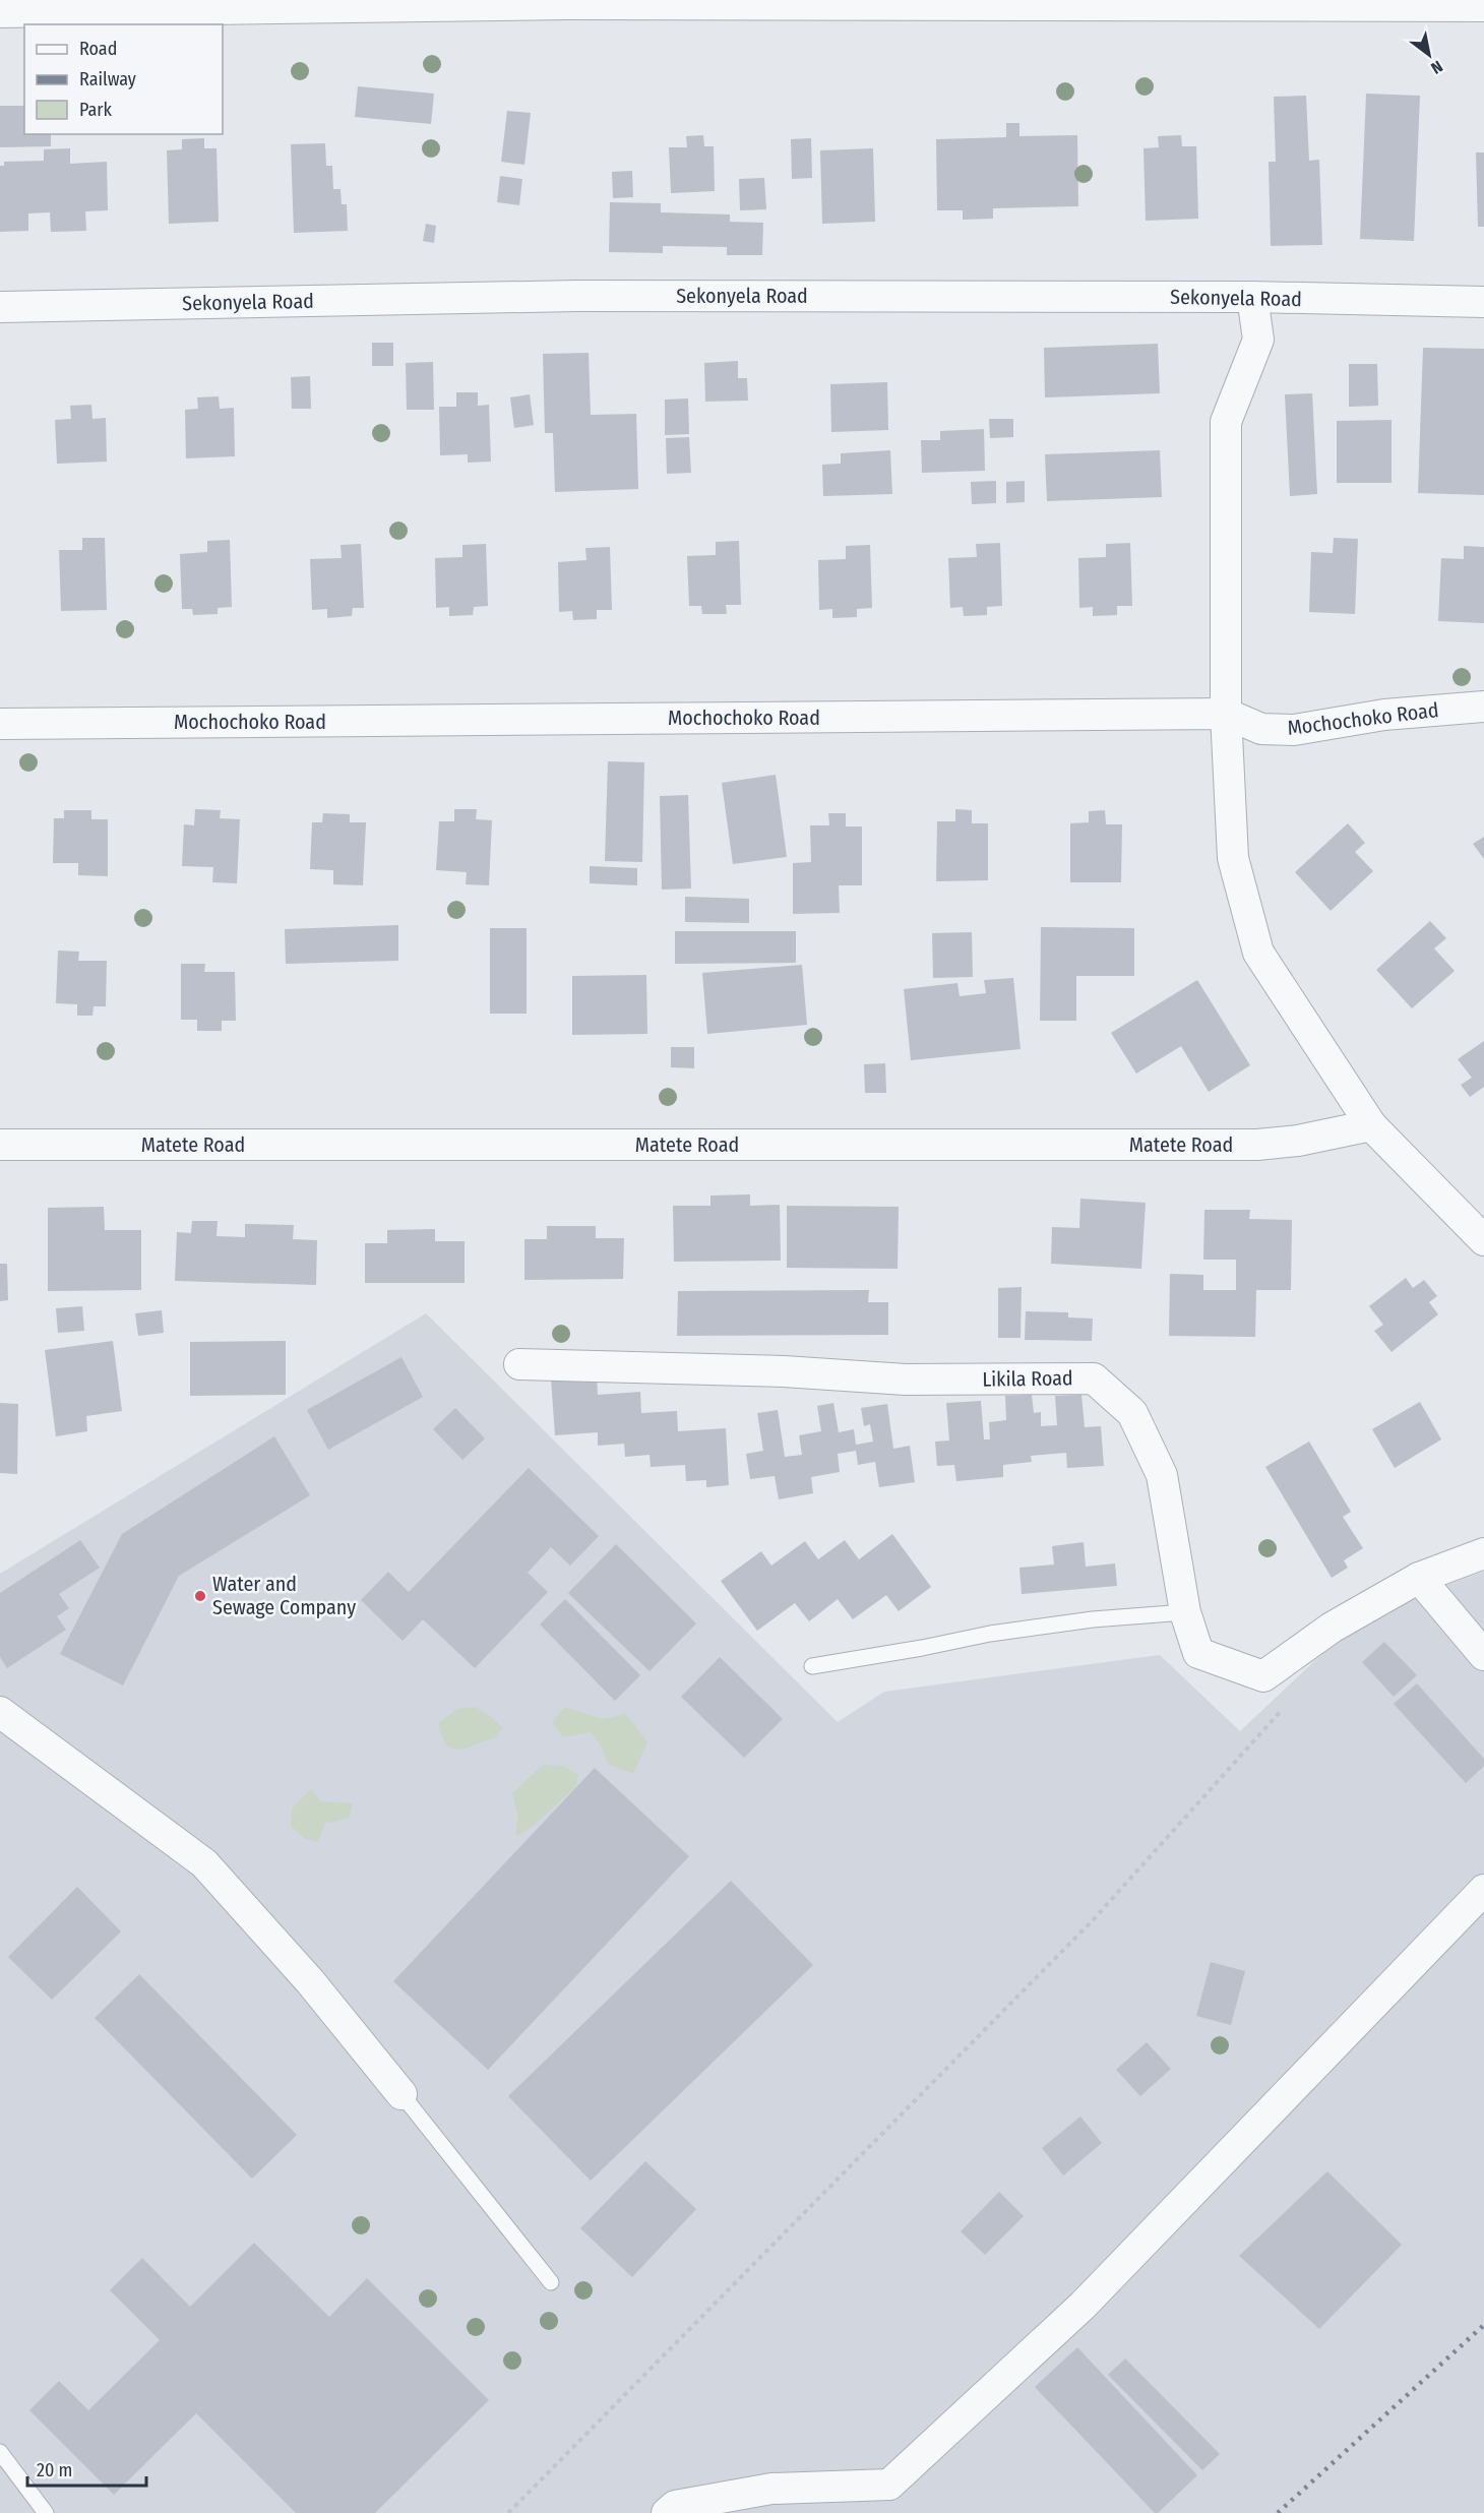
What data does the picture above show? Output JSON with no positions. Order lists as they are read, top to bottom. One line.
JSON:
{"streets":{"street":["Sekonyela Road","Mochochoko Road","Matete Road","Likila Road"]},"places":["Water and Sewage Company"],"legend":["Road","Railway","Park"],"scale_bar":"20 m","north":"bottom right"}
